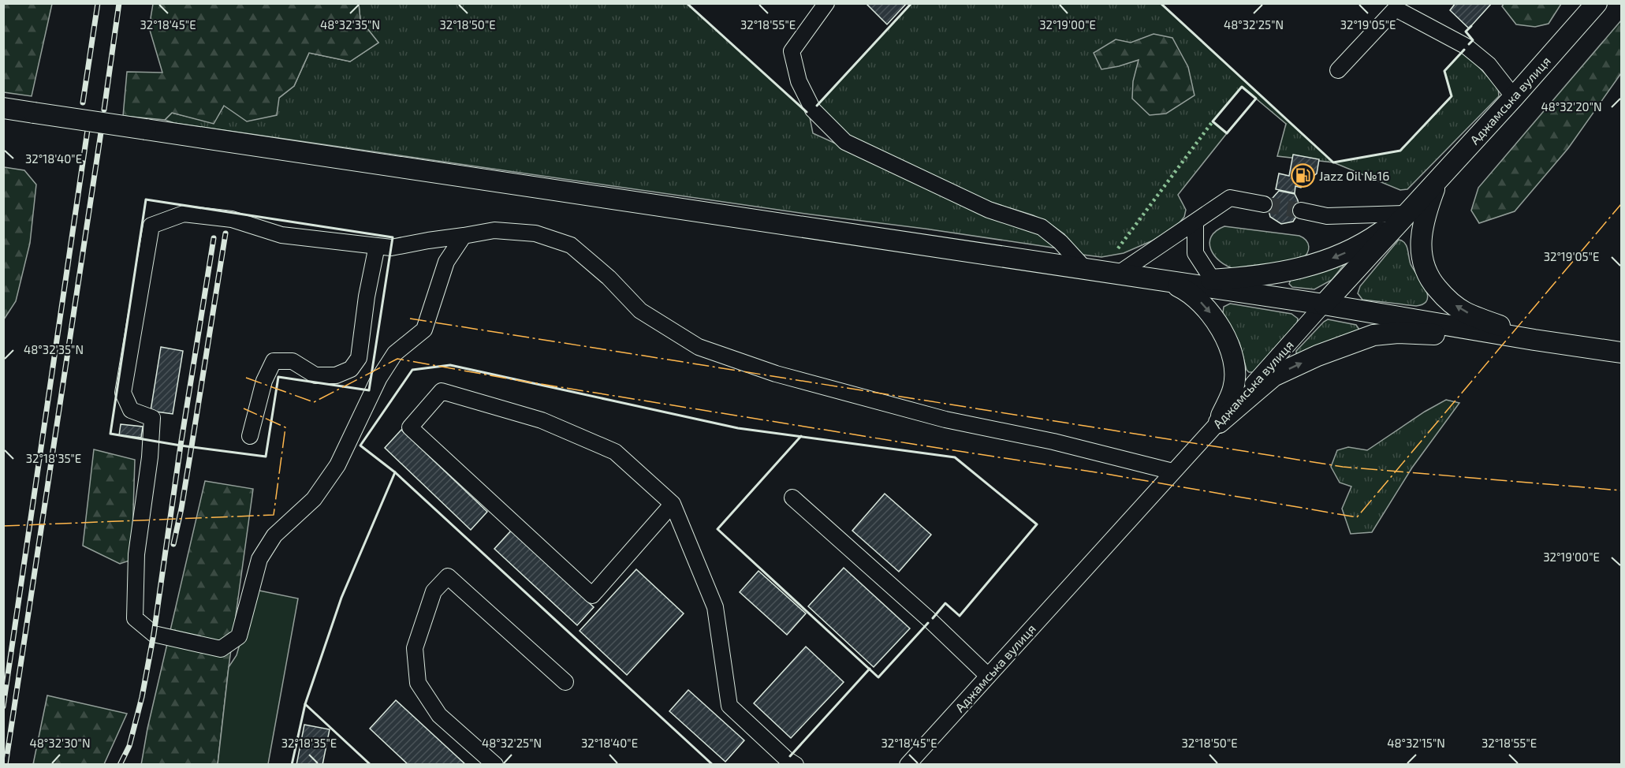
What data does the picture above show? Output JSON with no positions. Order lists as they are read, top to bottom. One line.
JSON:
{"streets":{"main road":["Аджамська вулиця"]},"places":{"fuel station":["Jazz Oil №16"]},"coordinates":["32°18'45\"E","32°18'55\"E","48°32'35\"N","32°18'50\"E","32°19'00\"E","48°32'25\"N","32°19'05\"E","48°32'20\"N","32°18'40\"E","32°18'35\"E","48°32'30\"N","48°32'15\"N"]}
